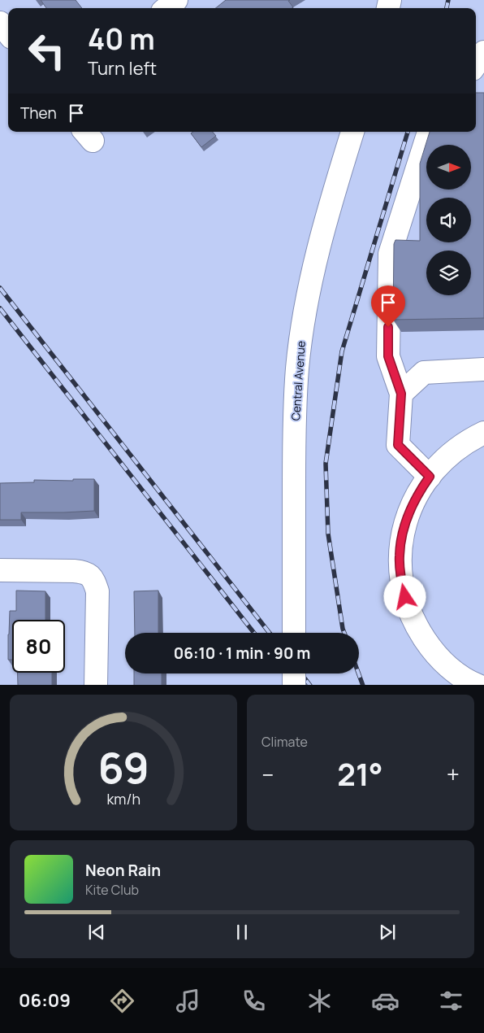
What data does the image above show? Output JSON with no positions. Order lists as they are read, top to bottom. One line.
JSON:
{"streets":{"main road":["Central Avenue"]},"north":"right","page":{"turn":["40 m","Turn left"],"then":"Then","limit":"80","trip":"06:10 · 1 min · 90 m","tile":"Climate","heat":["−","21°","+"],"song":["Neon Rain","Kite Club"],"tabs":"06:09","gauge":["69","km/h"]}}
